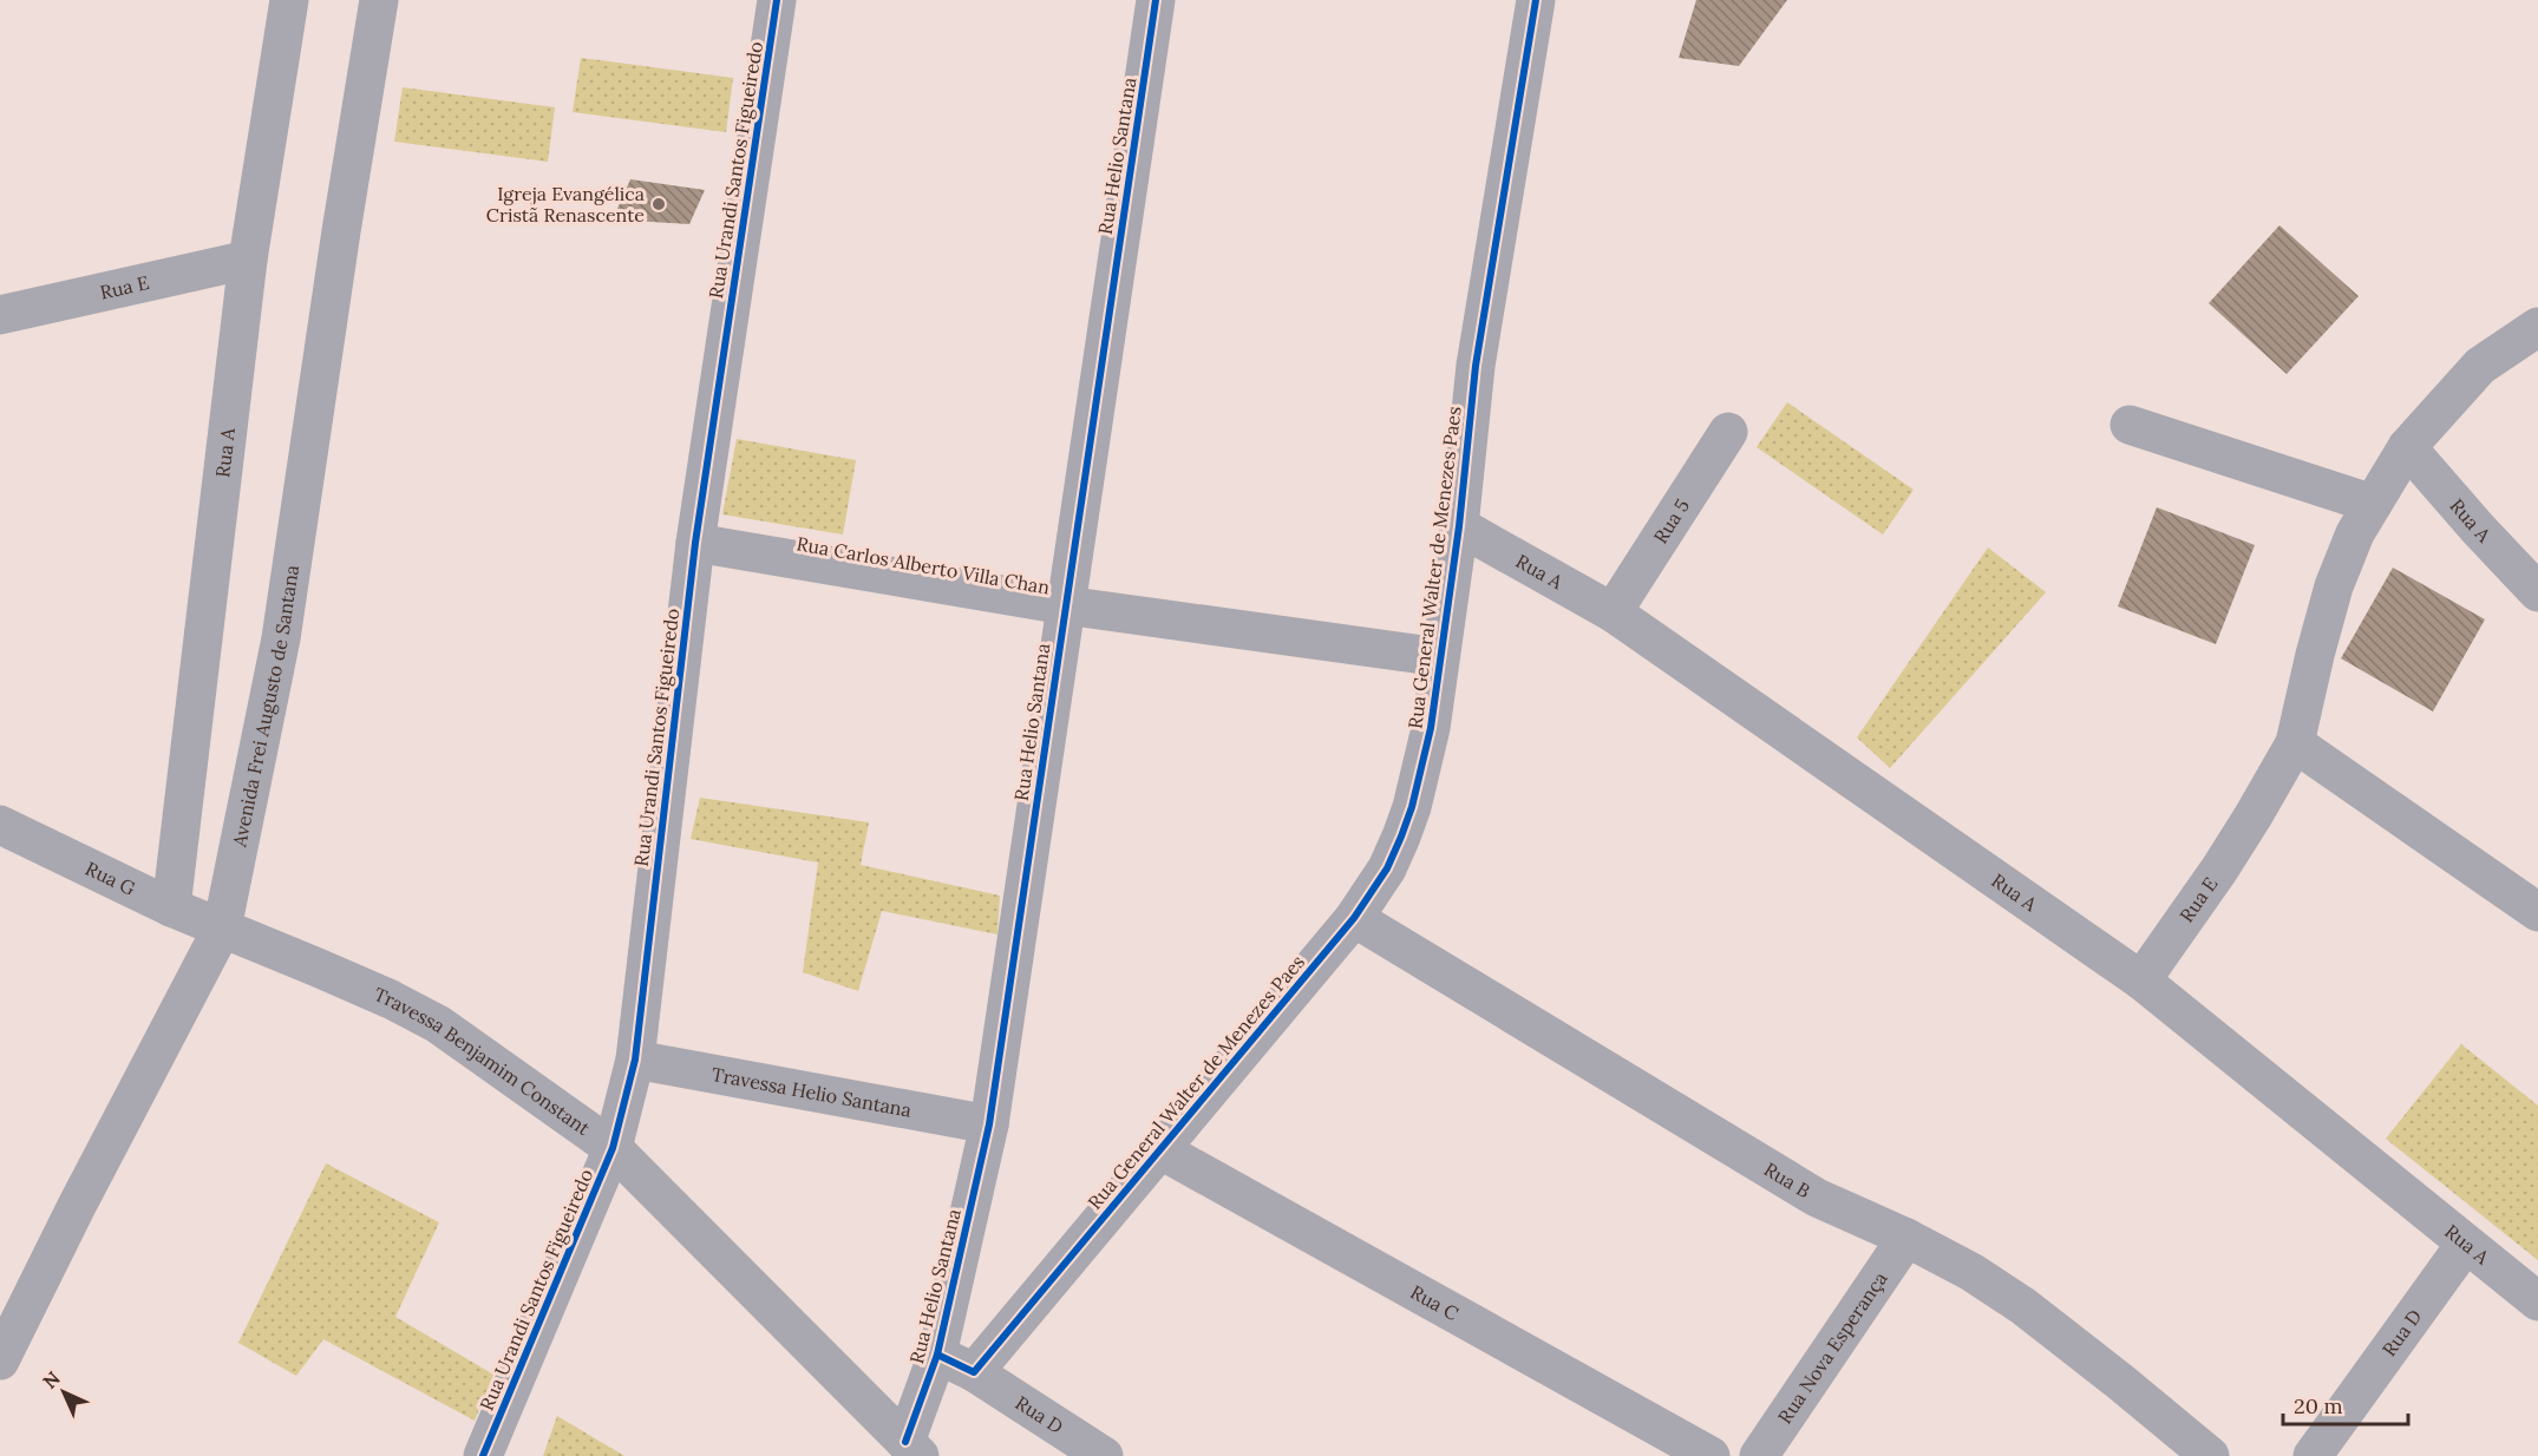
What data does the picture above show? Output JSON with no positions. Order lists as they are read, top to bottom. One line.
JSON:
{"streets":{"street":["Rua Helio Santana","Rua Urandi Santos Figueiredo","Rua E","Rua A","Rua 5","Rua Carlos Alberto Villa Chan","Rua General Walter de Menezes Paes","Avenida Frei Augusto de Santana","Rua G","Travessa Benjamim Constant","Travessa Helio Santana","Rua B","Rua C","Rua D","Rua Nova Esperança"]},"crossings":[["Rua Helio Santana","Rua Carlos Alberto Villa Chan"],["Rua Helio Santana","Travessa Benjamim Constant"],["Rua Helio Santana","Travessa Helio Santana"],["Rua Urandi Santos Figueiredo","Rua Carlos Alberto Villa Chan"],["Rua Urandi Santos Figueiredo","Travessa Benjamim Constant"],["Rua Urandi Santos Figueiredo","Travessa Helio Santana"],["Rua E","Rua A"],["Rua A","Rua 5"],["Rua A","Rua General Walter de Menezes Paes"],["Rua A","Rua G"],["Rua A","Rua D"],["Rua Carlos Alberto Villa Chan","Rua General Walter de Menezes Paes"],["Rua General Walter de Menezes Paes","Rua B"],["Rua General Walter de Menezes Paes","Rua C"],["Rua General Walter de Menezes Paes","Rua D"],["Avenida Frei Augusto de Santana","Rua G"],["Avenida Frei Augusto de Santana","Travessa Benjamim Constant"],["Rua G","Travessa Benjamim Constant"],["Rua B","Rua Nova Esperança"]],"places":["Igreja Evangélica Cristã Renascente"],"scale_bar":"20 m","north":"top left"}
